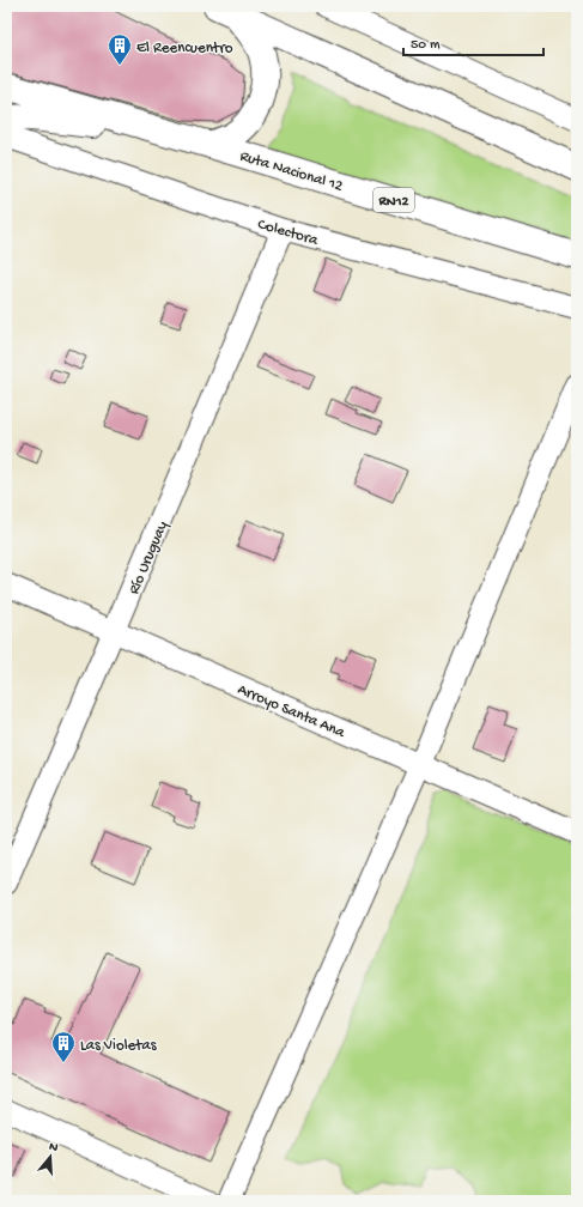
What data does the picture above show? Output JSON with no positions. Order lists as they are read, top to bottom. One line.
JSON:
{"streets":{"highway":["Ruta Nacional 12","RN12"],"street":["Colectora","Río Uruguay","Arroyo Santa Ana"]},"crossings":[["Colectora","Río Uruguay"],["Río Uruguay","Arroyo Santa Ana"]],"places":{"building":["El Reencuentro","Las Violetas"]},"scale_bar":"50 m","north":"top"}
